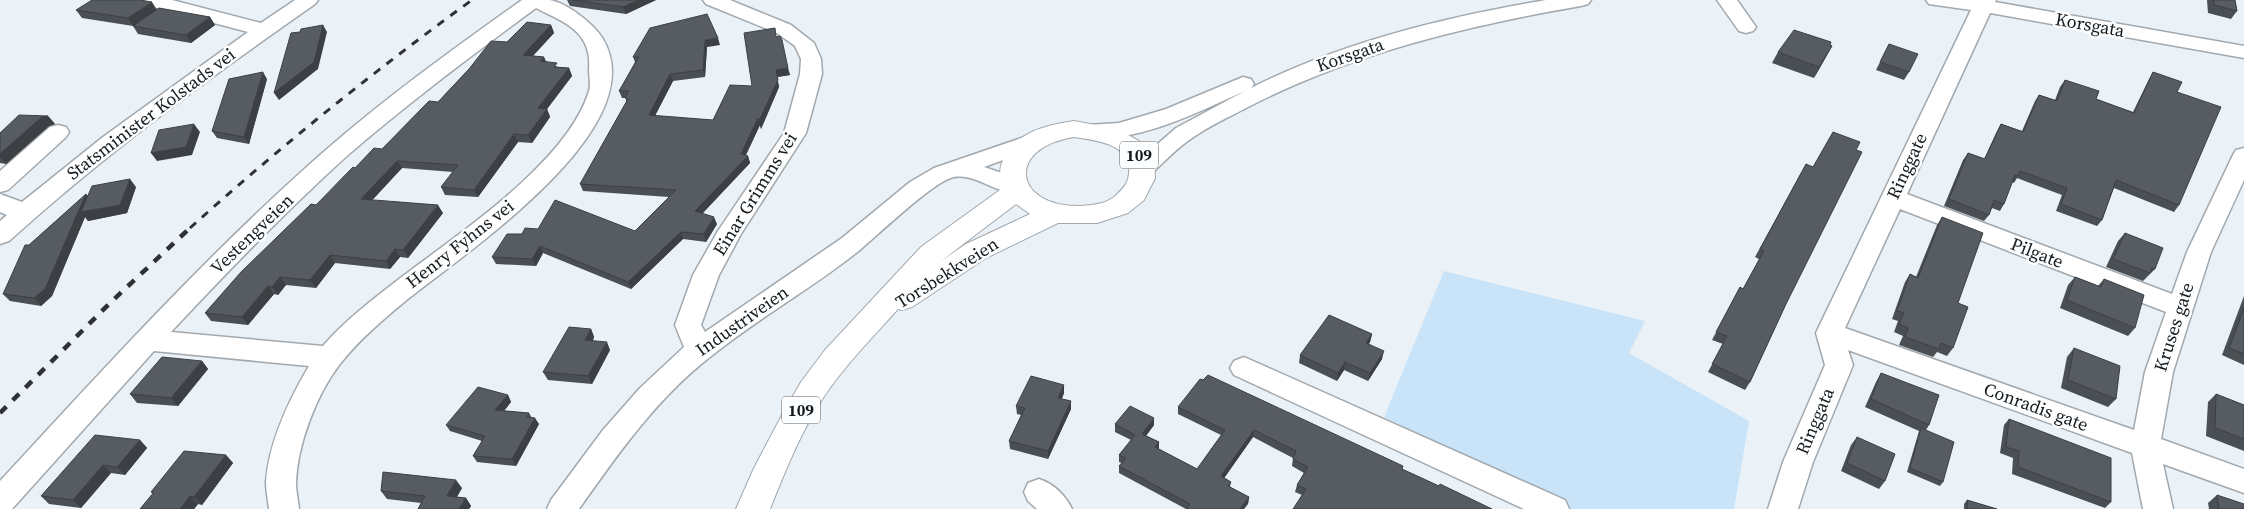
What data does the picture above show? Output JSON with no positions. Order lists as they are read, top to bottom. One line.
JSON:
{"streets":{"main road":["109","Torsbekkveien"],"street":["Korsgata","Statsminister Kolstads vei","Ringgate","Einar Grimms vei","Vestengveien","Henry Fyhns vei","Pilgate","Industriveien","Kruses gate","Conradis gate","Ringgata"]},"crossings":[["Korsgata","109"],["Korsgata","Ringgate"],["Korsgata","Torsbekkveien"],["Korsgata","Industriveien"],["109","Torsbekkveien"],["109","Industriveien"],["Ringgate","Pilgate"],["Ringgate","Conradis gate"],["Ringgate","Ringgata"],["Einar Grimms vei","Industriveien"],["Vestengveien","Henry Fyhns vei"],["Pilgate","Kruses gate"],["Torsbekkveien","Industriveien"],["Kruses gate","Conradis gate"],["Conradis gate","Ringgata"]]}
